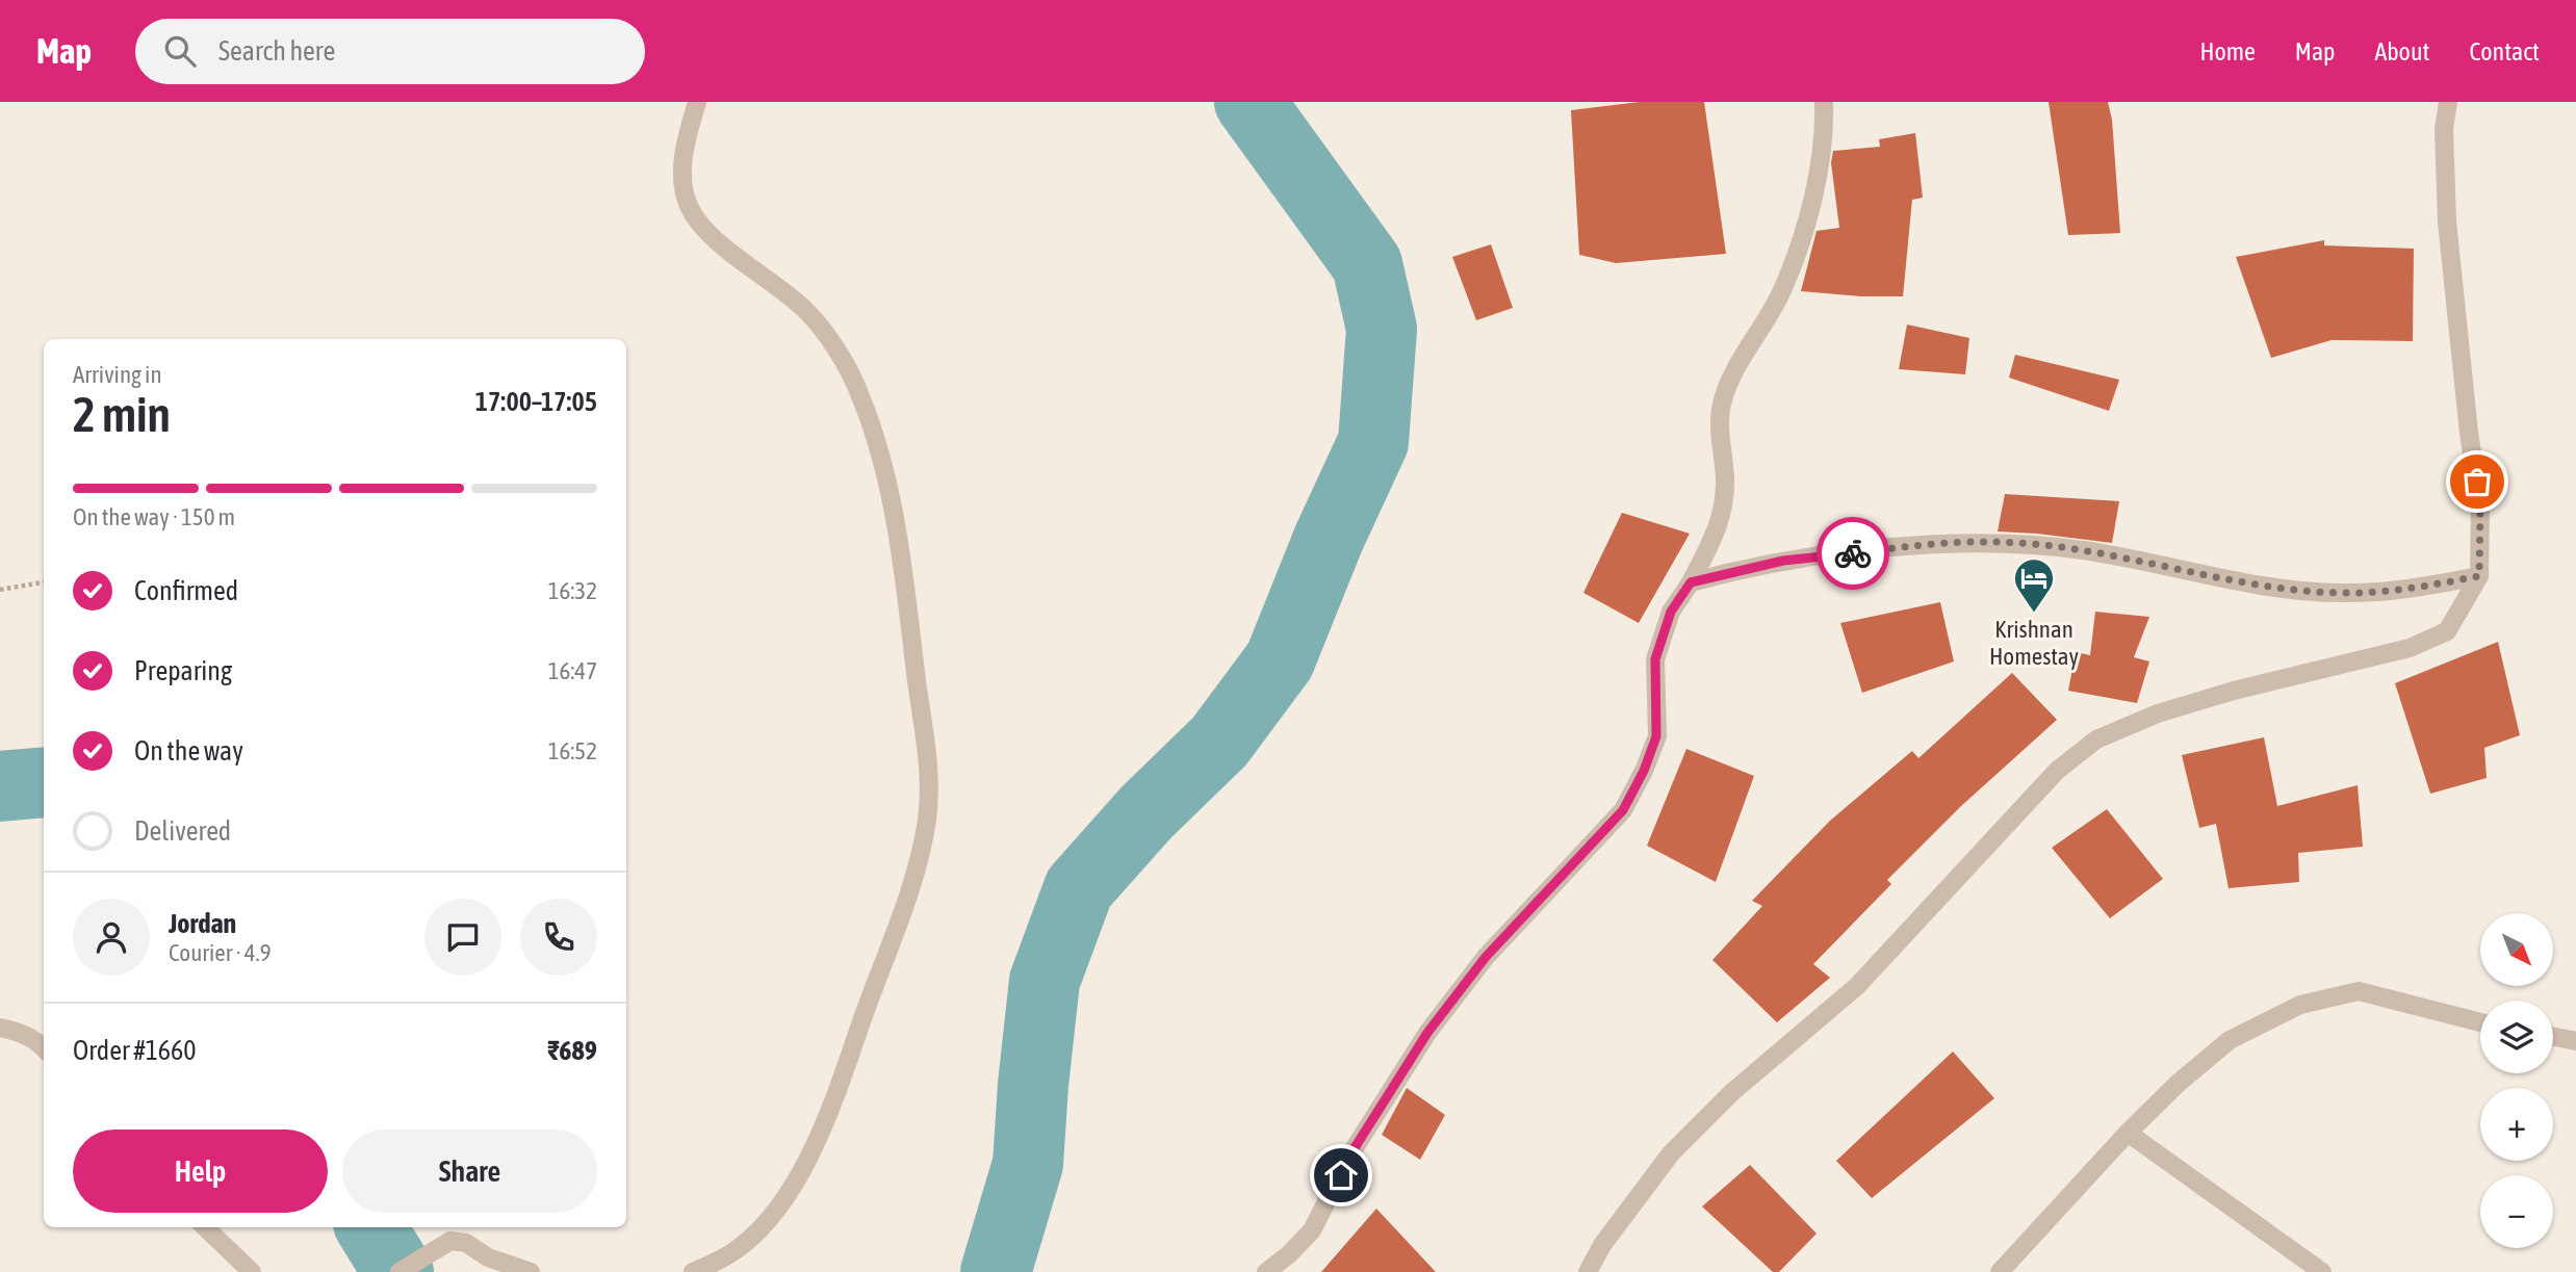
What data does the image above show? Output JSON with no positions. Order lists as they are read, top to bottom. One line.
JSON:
{"places":{"hotel":["Krishnan Homestay"]},"north":"bottom right","page":{"header":"Map","search":"Search here","nav":["Home","Map","About","Contact"],"heading":["2 min","Arriving in","17:00–17:05"],"panel":["Jordan","Courier · 4.9","Order #1660","₹689"],"bar":"On the way · 150 m","list":[["Confirmed","16:32"],["Preparing","16:47"],["On the way","16:52"],"Delivered"],"map_buttons":["+","−"],"buttons":["Help","Share"]}}
